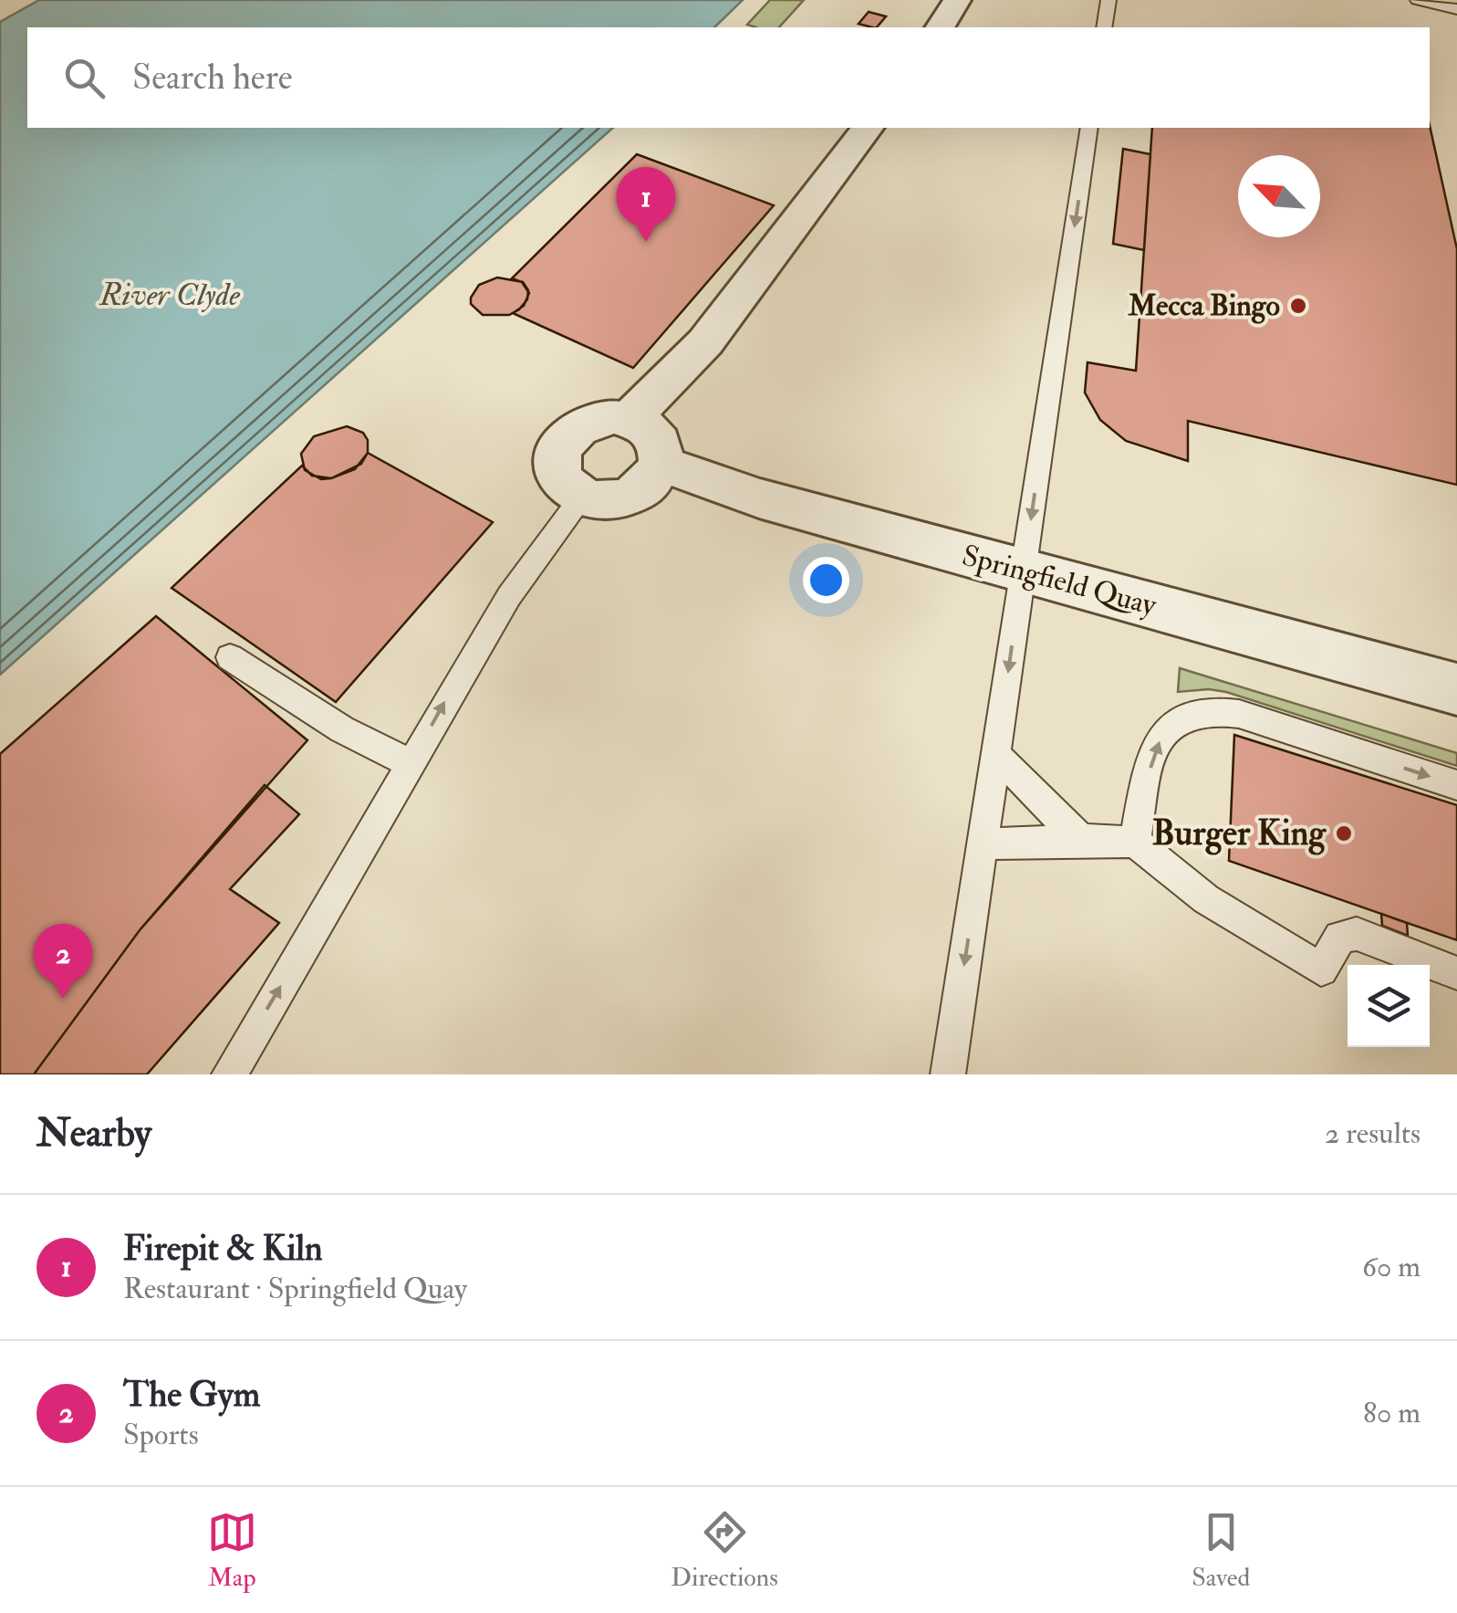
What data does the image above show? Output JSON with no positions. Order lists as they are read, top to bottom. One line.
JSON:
{"streets":{"street":["Springfield Quay"]},"water":["River Clyde"],"places":["Mecca Bingo","Burger King"],"north":"top left","page":{"search":"Search here","pins":["1","2"],"heading":["Nearby","2 results"],"list":[{"mark":"1","name":"Firepit & Kiln","note":"Restaurant · Springfield Quay","value":"60 m"},{"mark":"2","name":"The Gym","note":"Sports","value":"80 m"}],"nav":["Map","Directions","Saved"]}}
